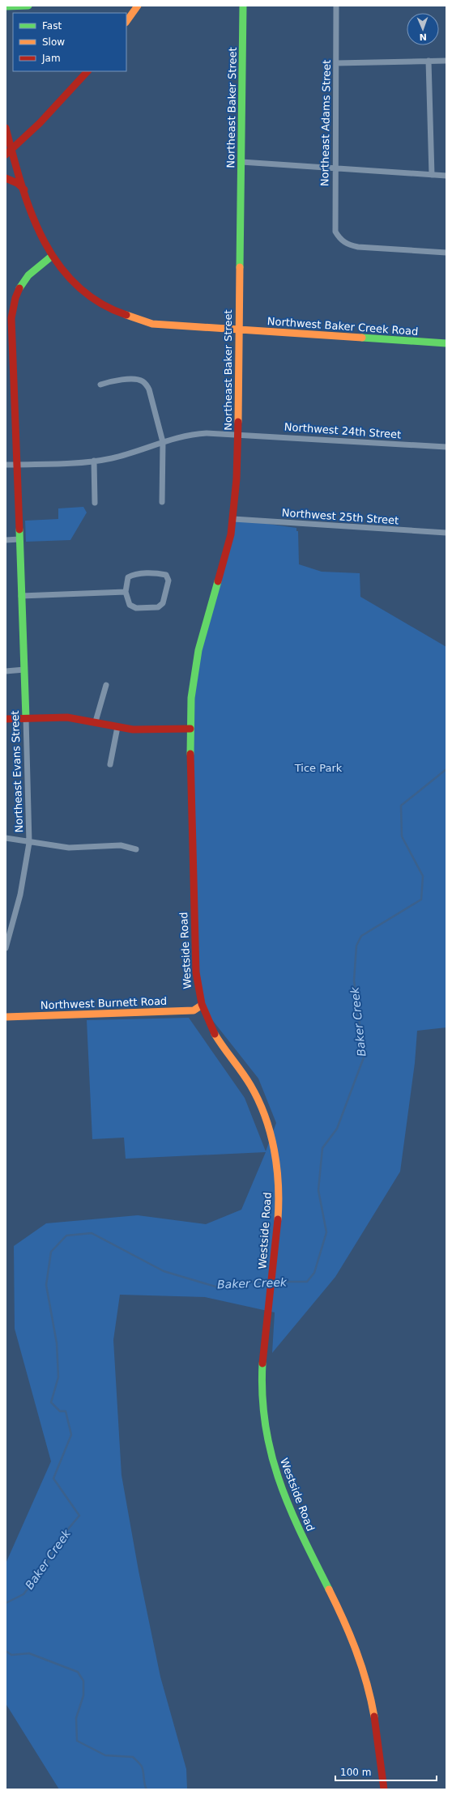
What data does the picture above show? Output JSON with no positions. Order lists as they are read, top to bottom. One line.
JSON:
{"streets":{"main road":["Northeast Baker Street","Northwest Baker Creek Road","Northeast Evans Street","Westside Road","Northwest Burnett Road"],"street":["Northeast Adams Street","Northwest 24th Street","Northwest 25th Street"]},"crossings":[["Northeast Baker Street","Northwest Baker Creek Road"],["Northeast Baker Street","Northwest 24th Street"],["Northeast Baker Street","Northwest 25th Street"],["Northeast Baker Street","Westside Road"],["Northwest Baker Creek Road","Northeast Evans Street"],["Northwest 24th Street","Northeast Evans Street"],["Westside Road","Northwest Burnett Road"]],"water":["Baker Creek"],"parks":["Tice Park"],"legend":["Fast","Slow","Jam"],"scale_bar":"100 m","north":"bottom"}
